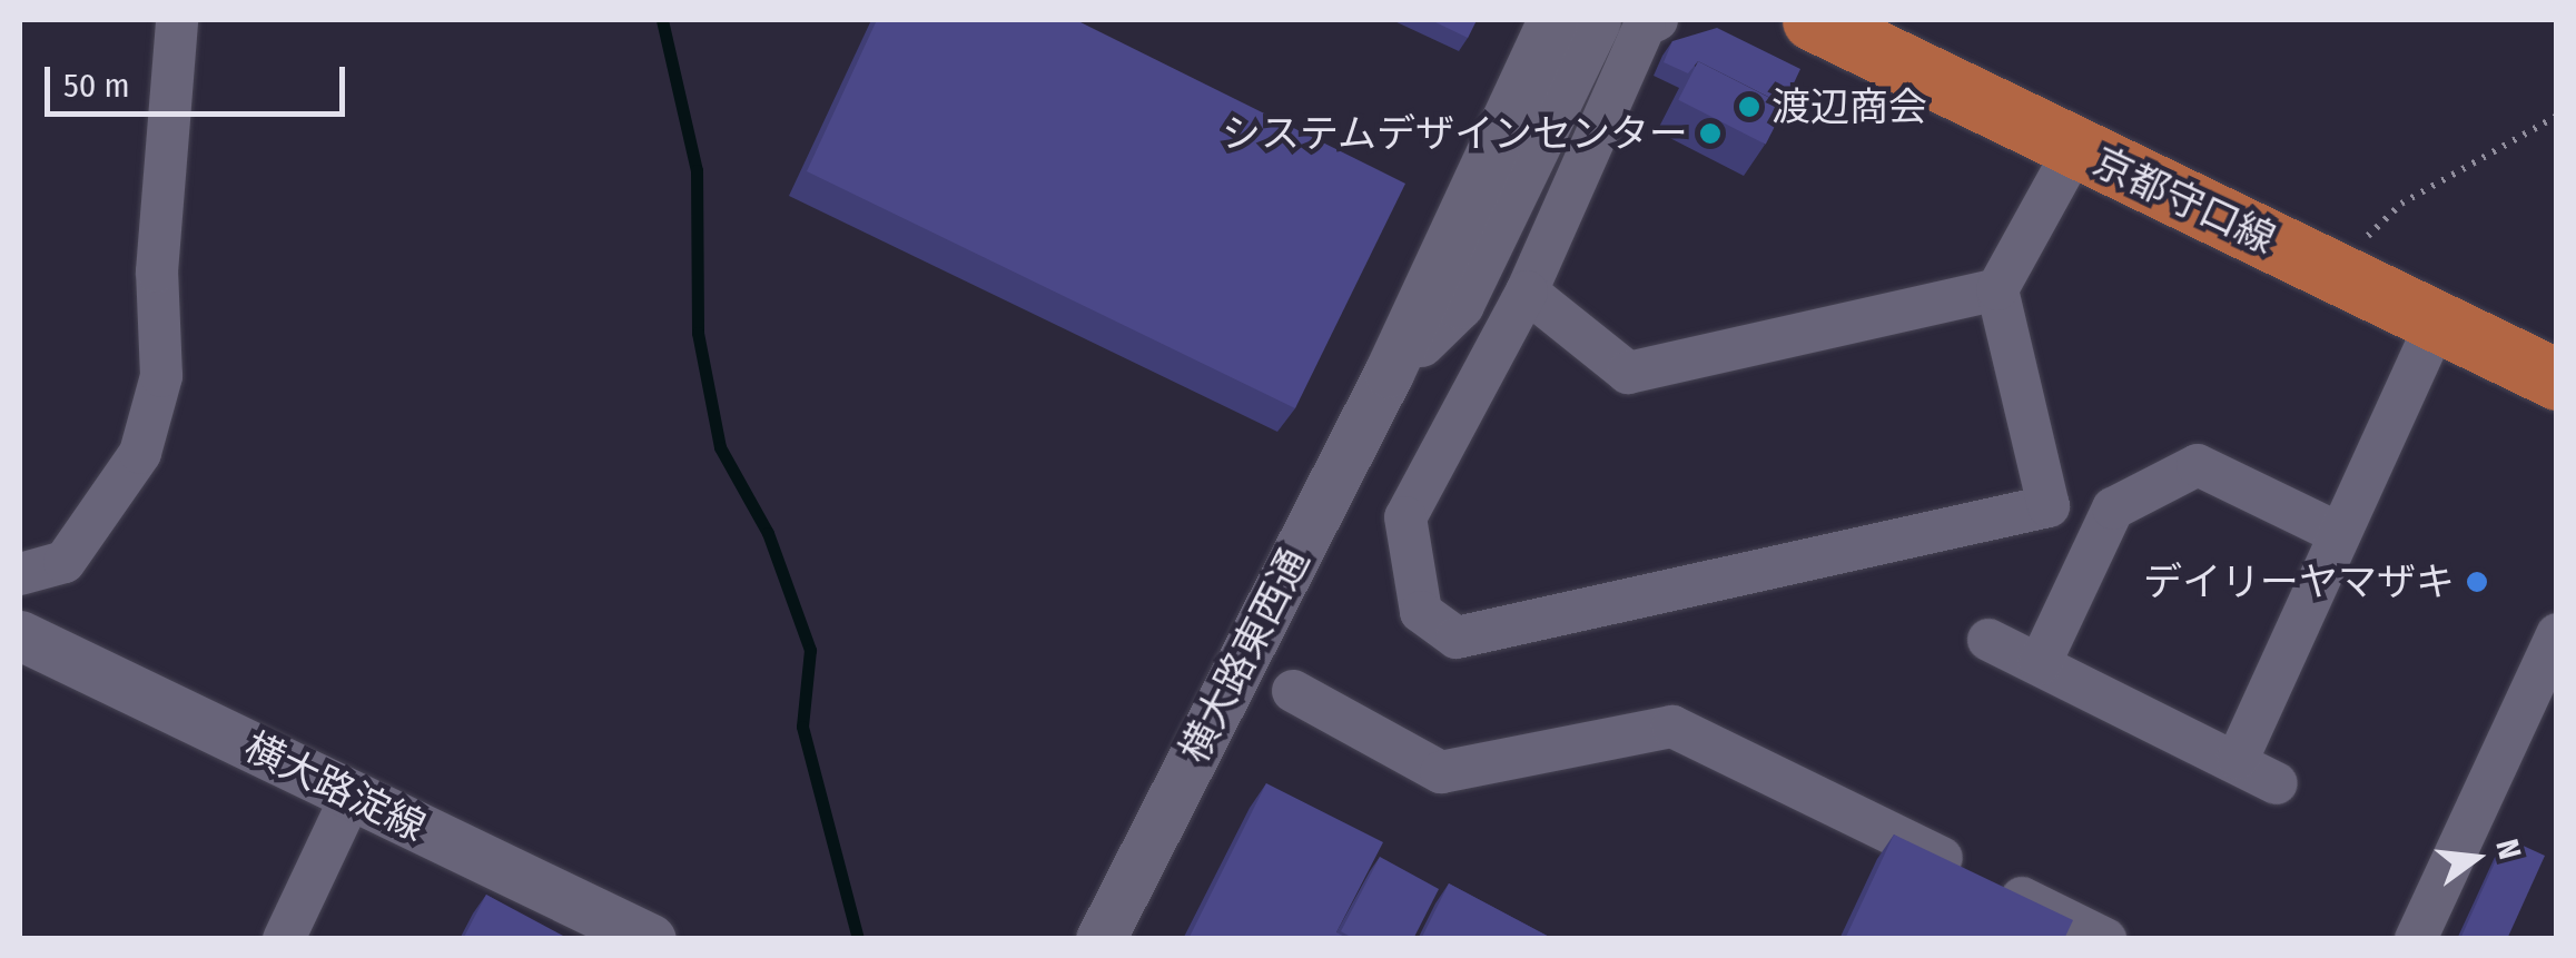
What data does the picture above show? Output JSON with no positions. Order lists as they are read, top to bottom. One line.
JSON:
{"streets":{"main road":["京都守口線"],"street":["横大路東西通","横大路淀線"]},"places":["渡辺商会","システムデザインセンター","デイリーヤマザキ"],"scale_bar":"50 m","north":"right"}
